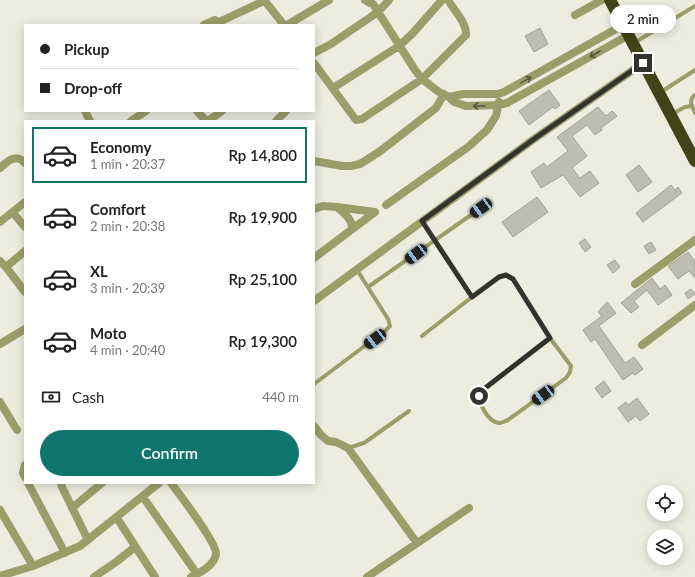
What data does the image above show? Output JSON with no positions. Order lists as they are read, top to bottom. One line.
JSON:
{"page":{"bubble":"2 min","banner":["Pickup","Drop-off"],"list":[{"name":"Economy","note":"1 min · 20:37","value":"Rp 14,800"},{"name":"Comfort","note":"2 min · 20:38","value":"Rp 19,900"},{"name":"XL","note":"3 min · 20:39","value":"Rp 25,100"},{"name":"Moto","note":"4 min · 20:40","value":"Rp 19,300"}],"pay":["Cash","440 m"],"buttons":"Confirm"}}
